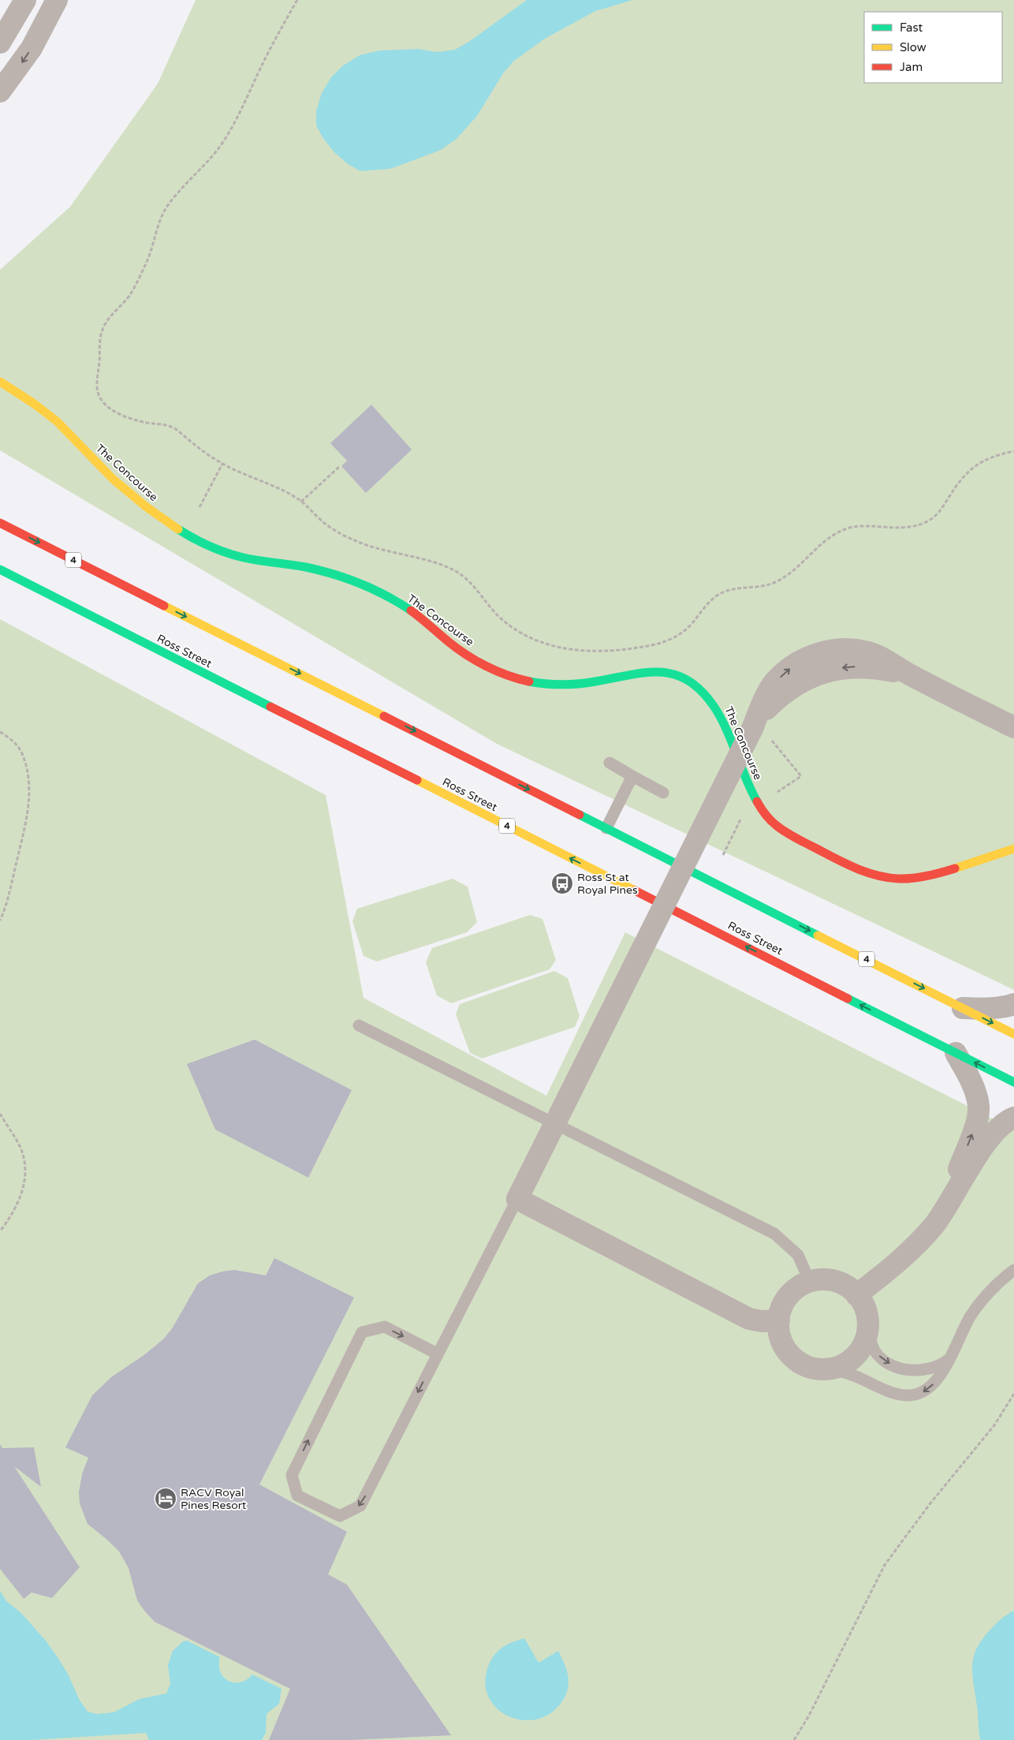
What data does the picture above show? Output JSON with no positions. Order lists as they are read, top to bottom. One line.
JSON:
{"streets":{"main road":["The Concourse","4","Ross Street"]},"places":{"bus stop":["Ross St at Royal Pines"],"hotel":["RACV Royal Pines Resort"]},"legend":["Fast","Slow","Jam"]}
